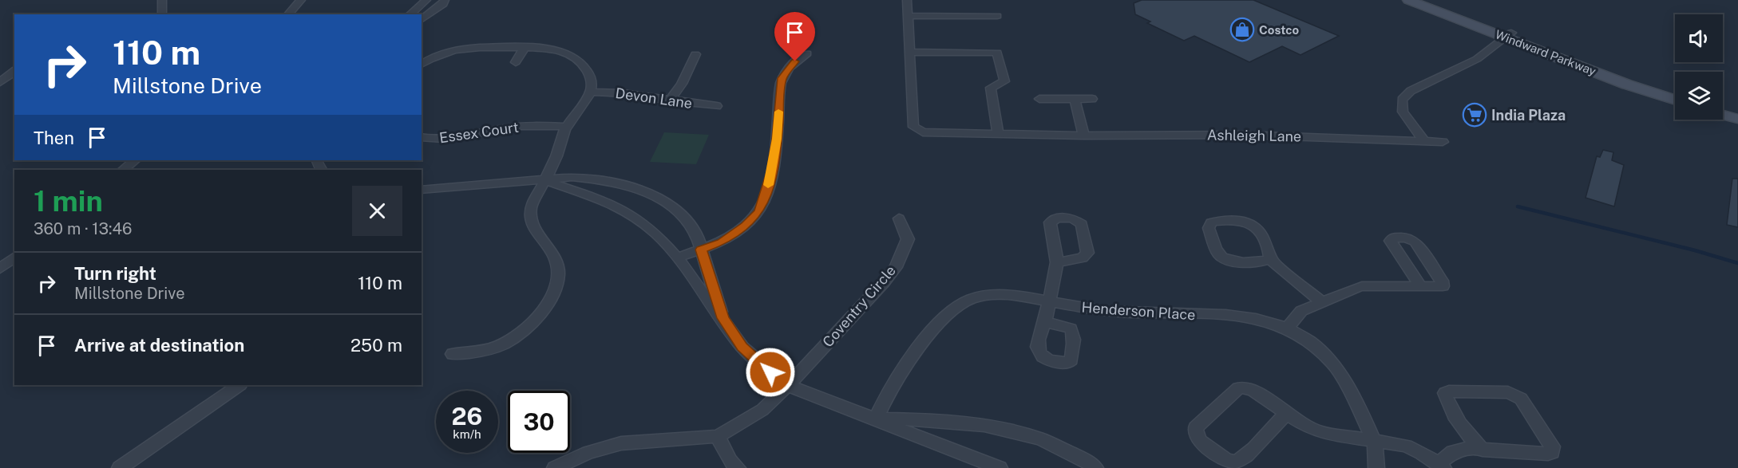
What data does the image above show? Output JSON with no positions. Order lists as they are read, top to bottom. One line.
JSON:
{"streets":{"main road":["Windward Parkway"],"street":["Devon Lane","Essex Court","Ashleigh Lane","Coventry Circle","Henderson Place"]},"places":{"shop":["Costco"],"supermarket":["India Plaza"]},"page":{"turn":["110 m","Millstone Drive"],"then":"Then","heading":["1 min","360 m · 13:46"],"list":[{"name":"Turn right","note":"Millstone Drive","value":"110 m"},{"name":"Arrive at destination","value":"250 m"}],"speed":"26 km/h","limit":"30"}}
